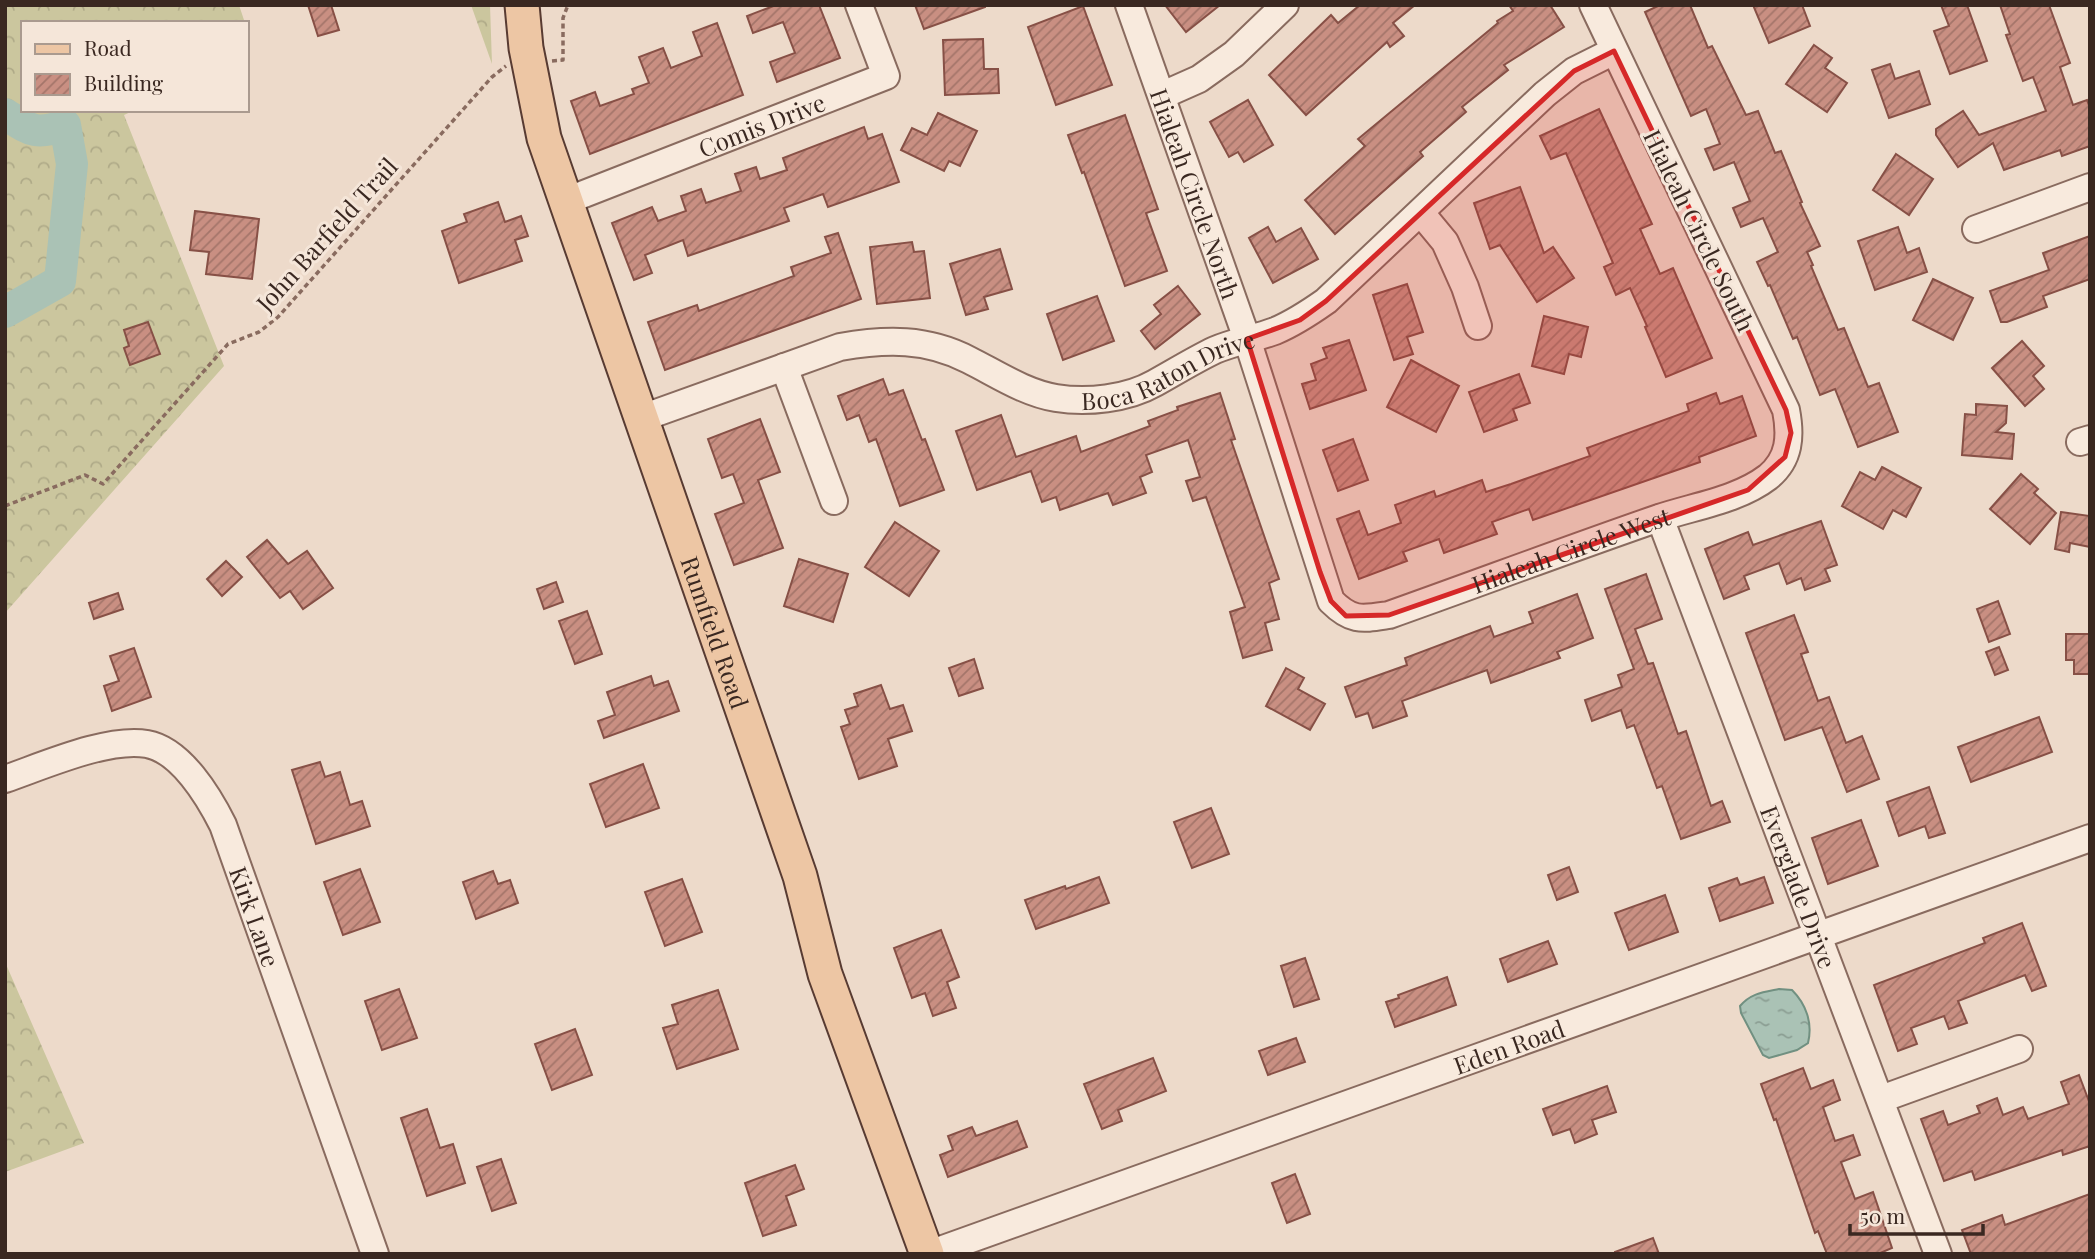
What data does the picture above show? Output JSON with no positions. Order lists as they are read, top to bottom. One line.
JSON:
{"streets":{"main road":["Rumfield Road"],"street":["Comis Drive","Hialeah Circle North","Hialeah Circle South","Boca Raton Drive","Hialeah Circle West","Everglade Drive","Kirk Lane","Eden Road"],"path":["John Barfield Trail"]},"crossings":[["Comis Drive","Rumfield Road"],["Hialeah Circle North","Boca Raton Drive"],["Hialeah Circle North","Hialeah Circle West"],["Hialeah Circle South","Boca Raton Drive"],["Hialeah Circle South","Hialeah Circle West"],["John Barfield Trail","Rumfield Road"],["Boca Raton Drive","Rumfield Road"],["Hialeah Circle West","Everglade Drive"],["Rumfield Road","Eden Road"],["Everglade Drive","Eden Road"]],"legend":["Road","Building"],"scale_bar":"50 m"}
